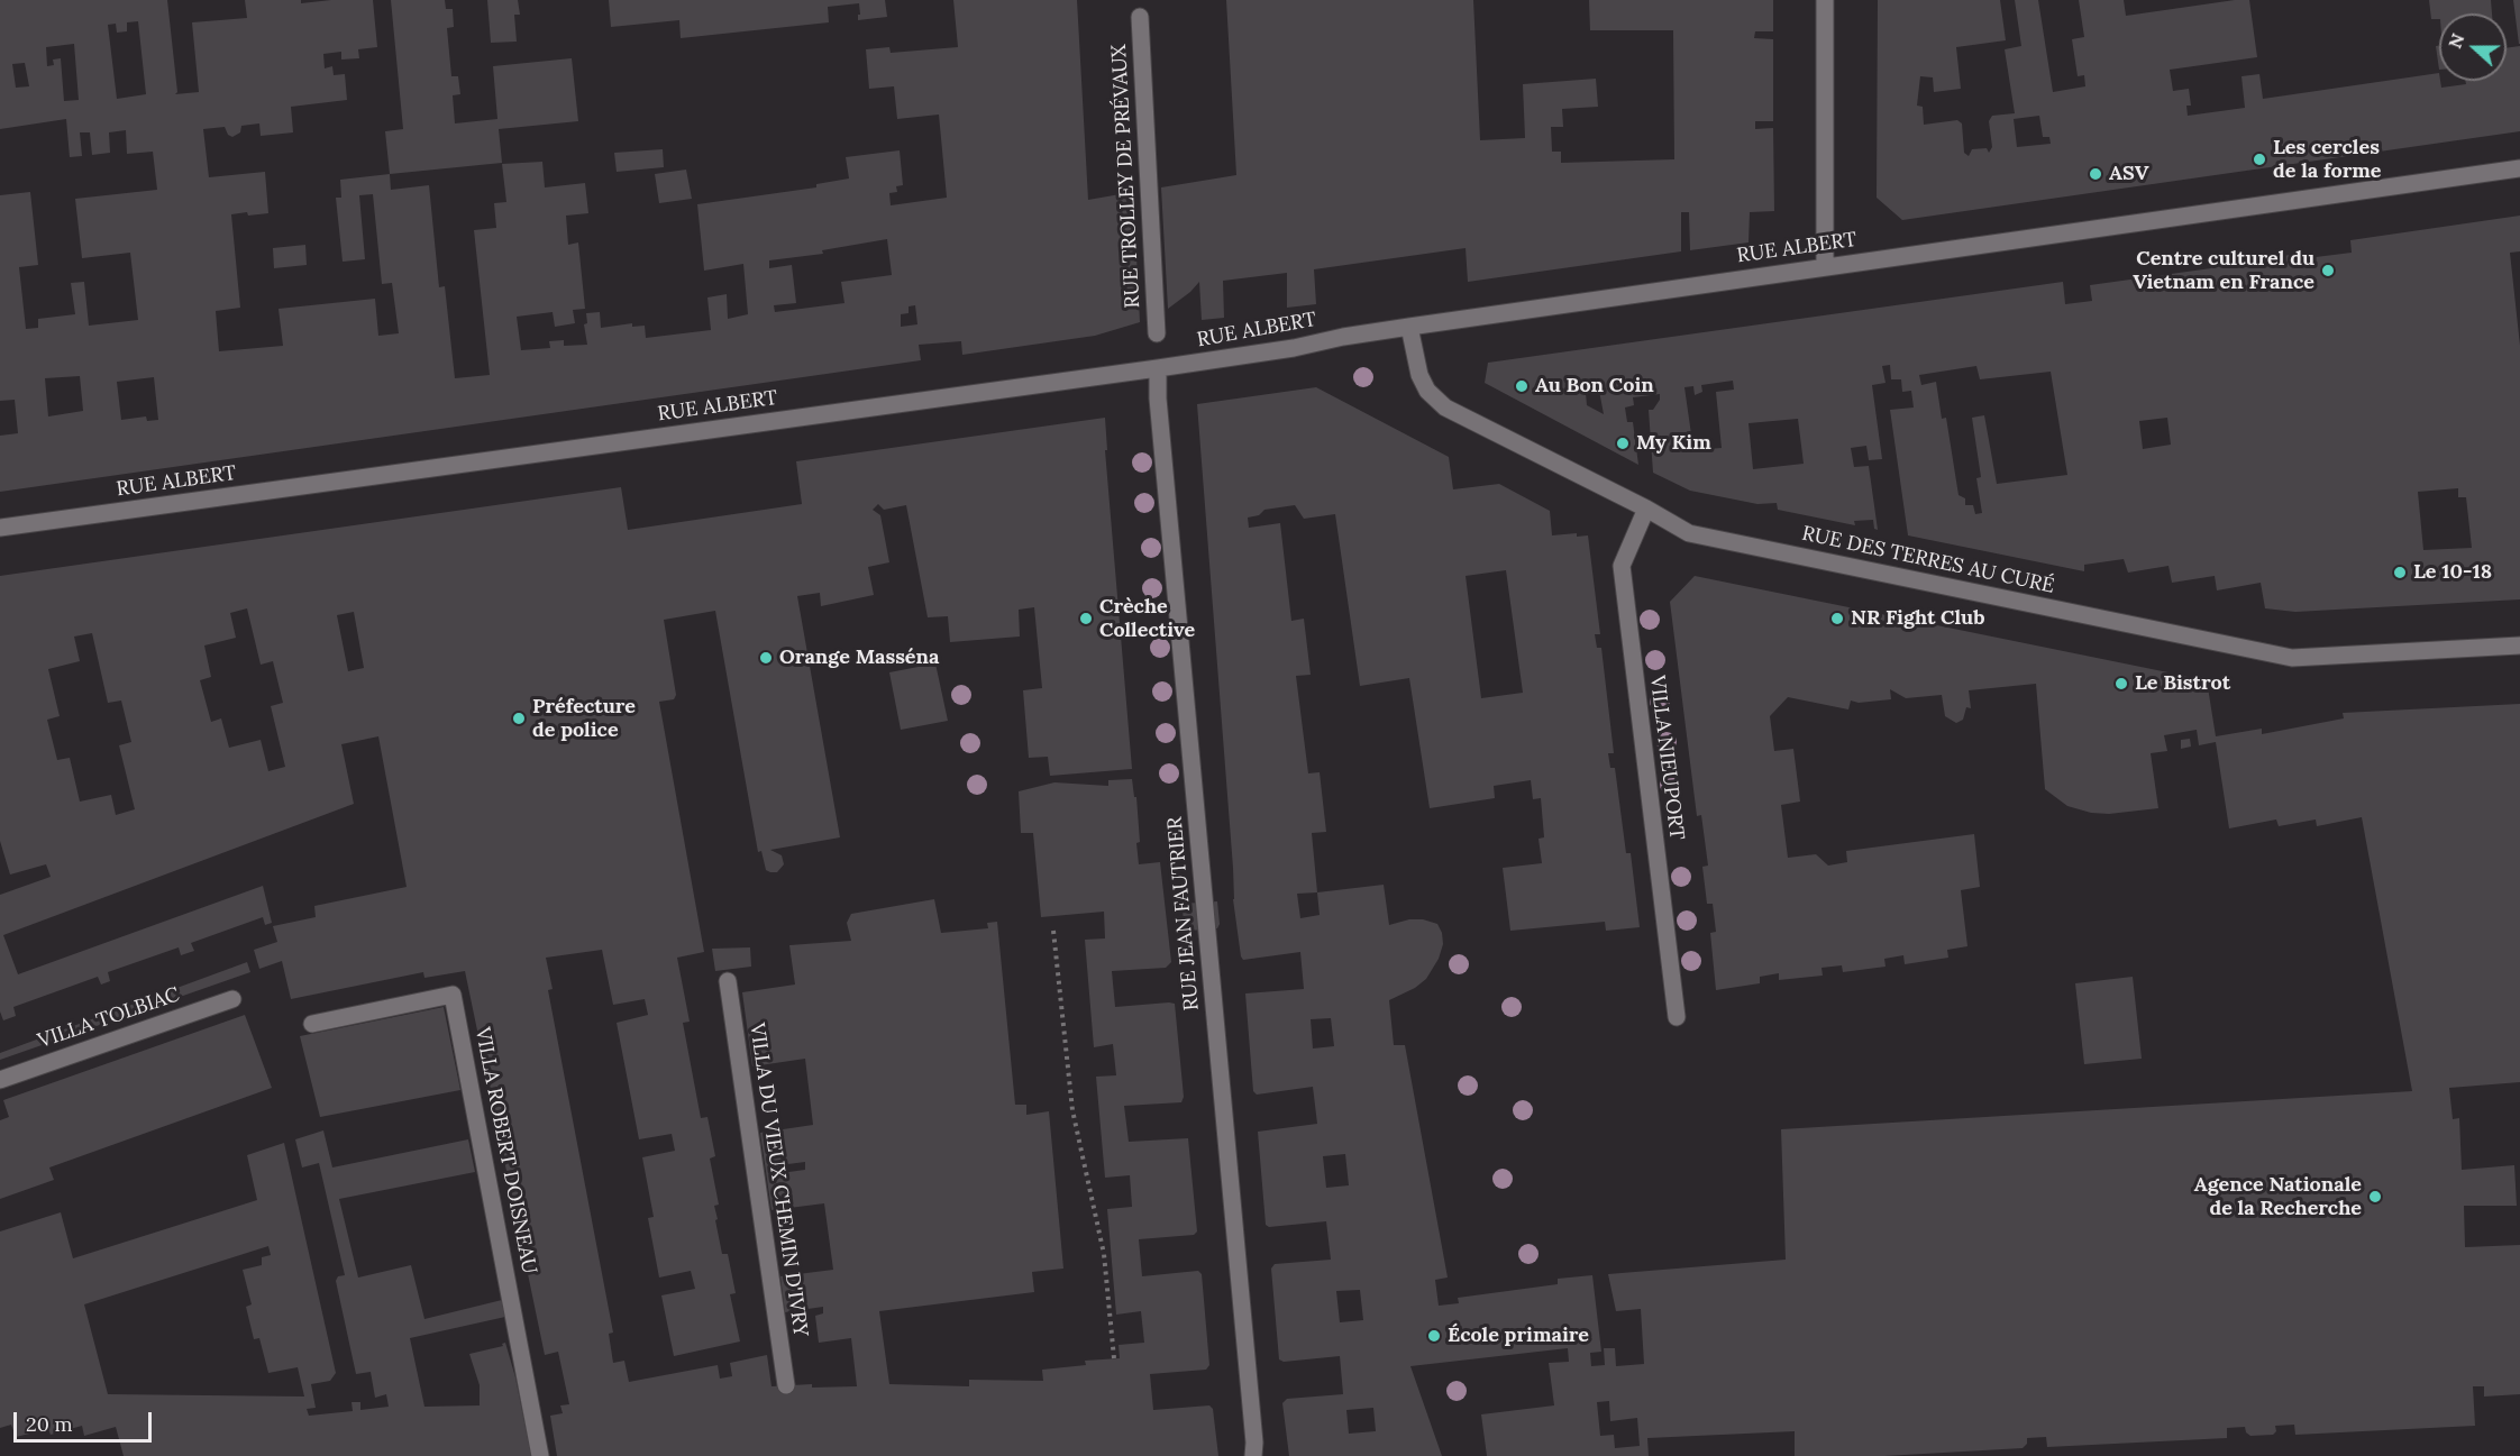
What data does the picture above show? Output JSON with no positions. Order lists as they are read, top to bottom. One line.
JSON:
{"streets":{"street":["RUE TROLLEY DE PRÉVAUX","RUE ALBERT","RUE DES TERRES AU CURÉ","VILLA NIEUPORT","RUE JEAN FAUTRIER","VILLA TOLBIAC","VILLA ROBERT DOISNEAU","VILLA DU VIEUX CHEMIN D'IVRY"]},"crossings":[["RUE ALBERT","RUE DES TERRES AU CURÉ"],["RUE ALBERT","RUE JEAN FAUTRIER"],["RUE DES TERRES AU CURÉ","VILLA NIEUPORT"]],"places":["Les cercles de la forme","ASV","Centre culturel du Vietnam en France","Au Bon Coin","My Kim","Le 10-18","Crèche Collective","NR Fight Club","Orange Masséna","Le Bistrot","Préfecture de police","Agence Nationale de la Recherche","École primaire"],"scale_bar":"20 m","north":"left"}
